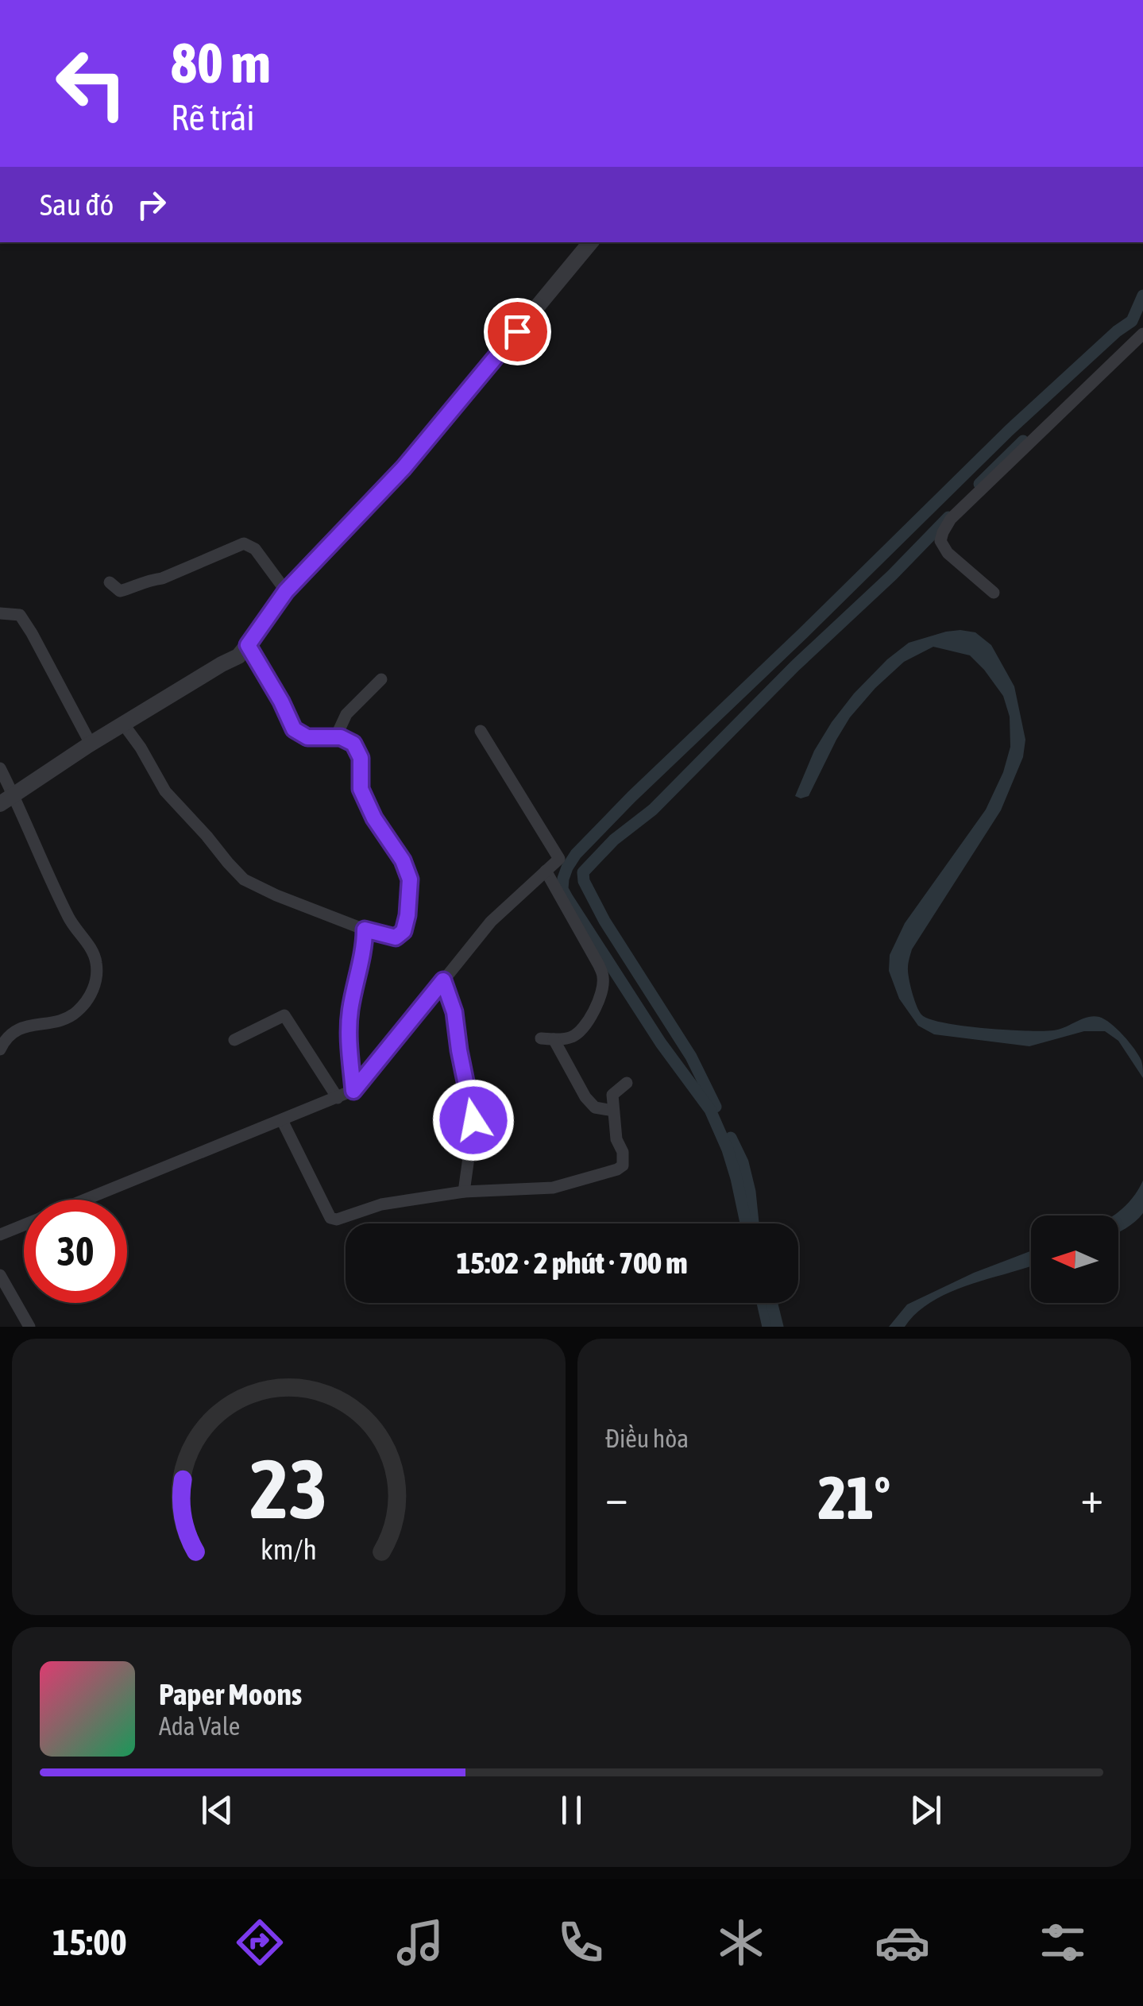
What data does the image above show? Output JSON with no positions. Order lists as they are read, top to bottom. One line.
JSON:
{"north":"left","page":{"turn":["80 m","Rẽ trái"],"then":"Sau đó","limit":"30","trip":"15:02 · 2 phút · 700 m","tile":"Điều hòa","heat":["−","21°","+"],"song":["Paper Moons","Ada Vale"],"tabs":"15:00","gauge":["23","km/h"]}}
